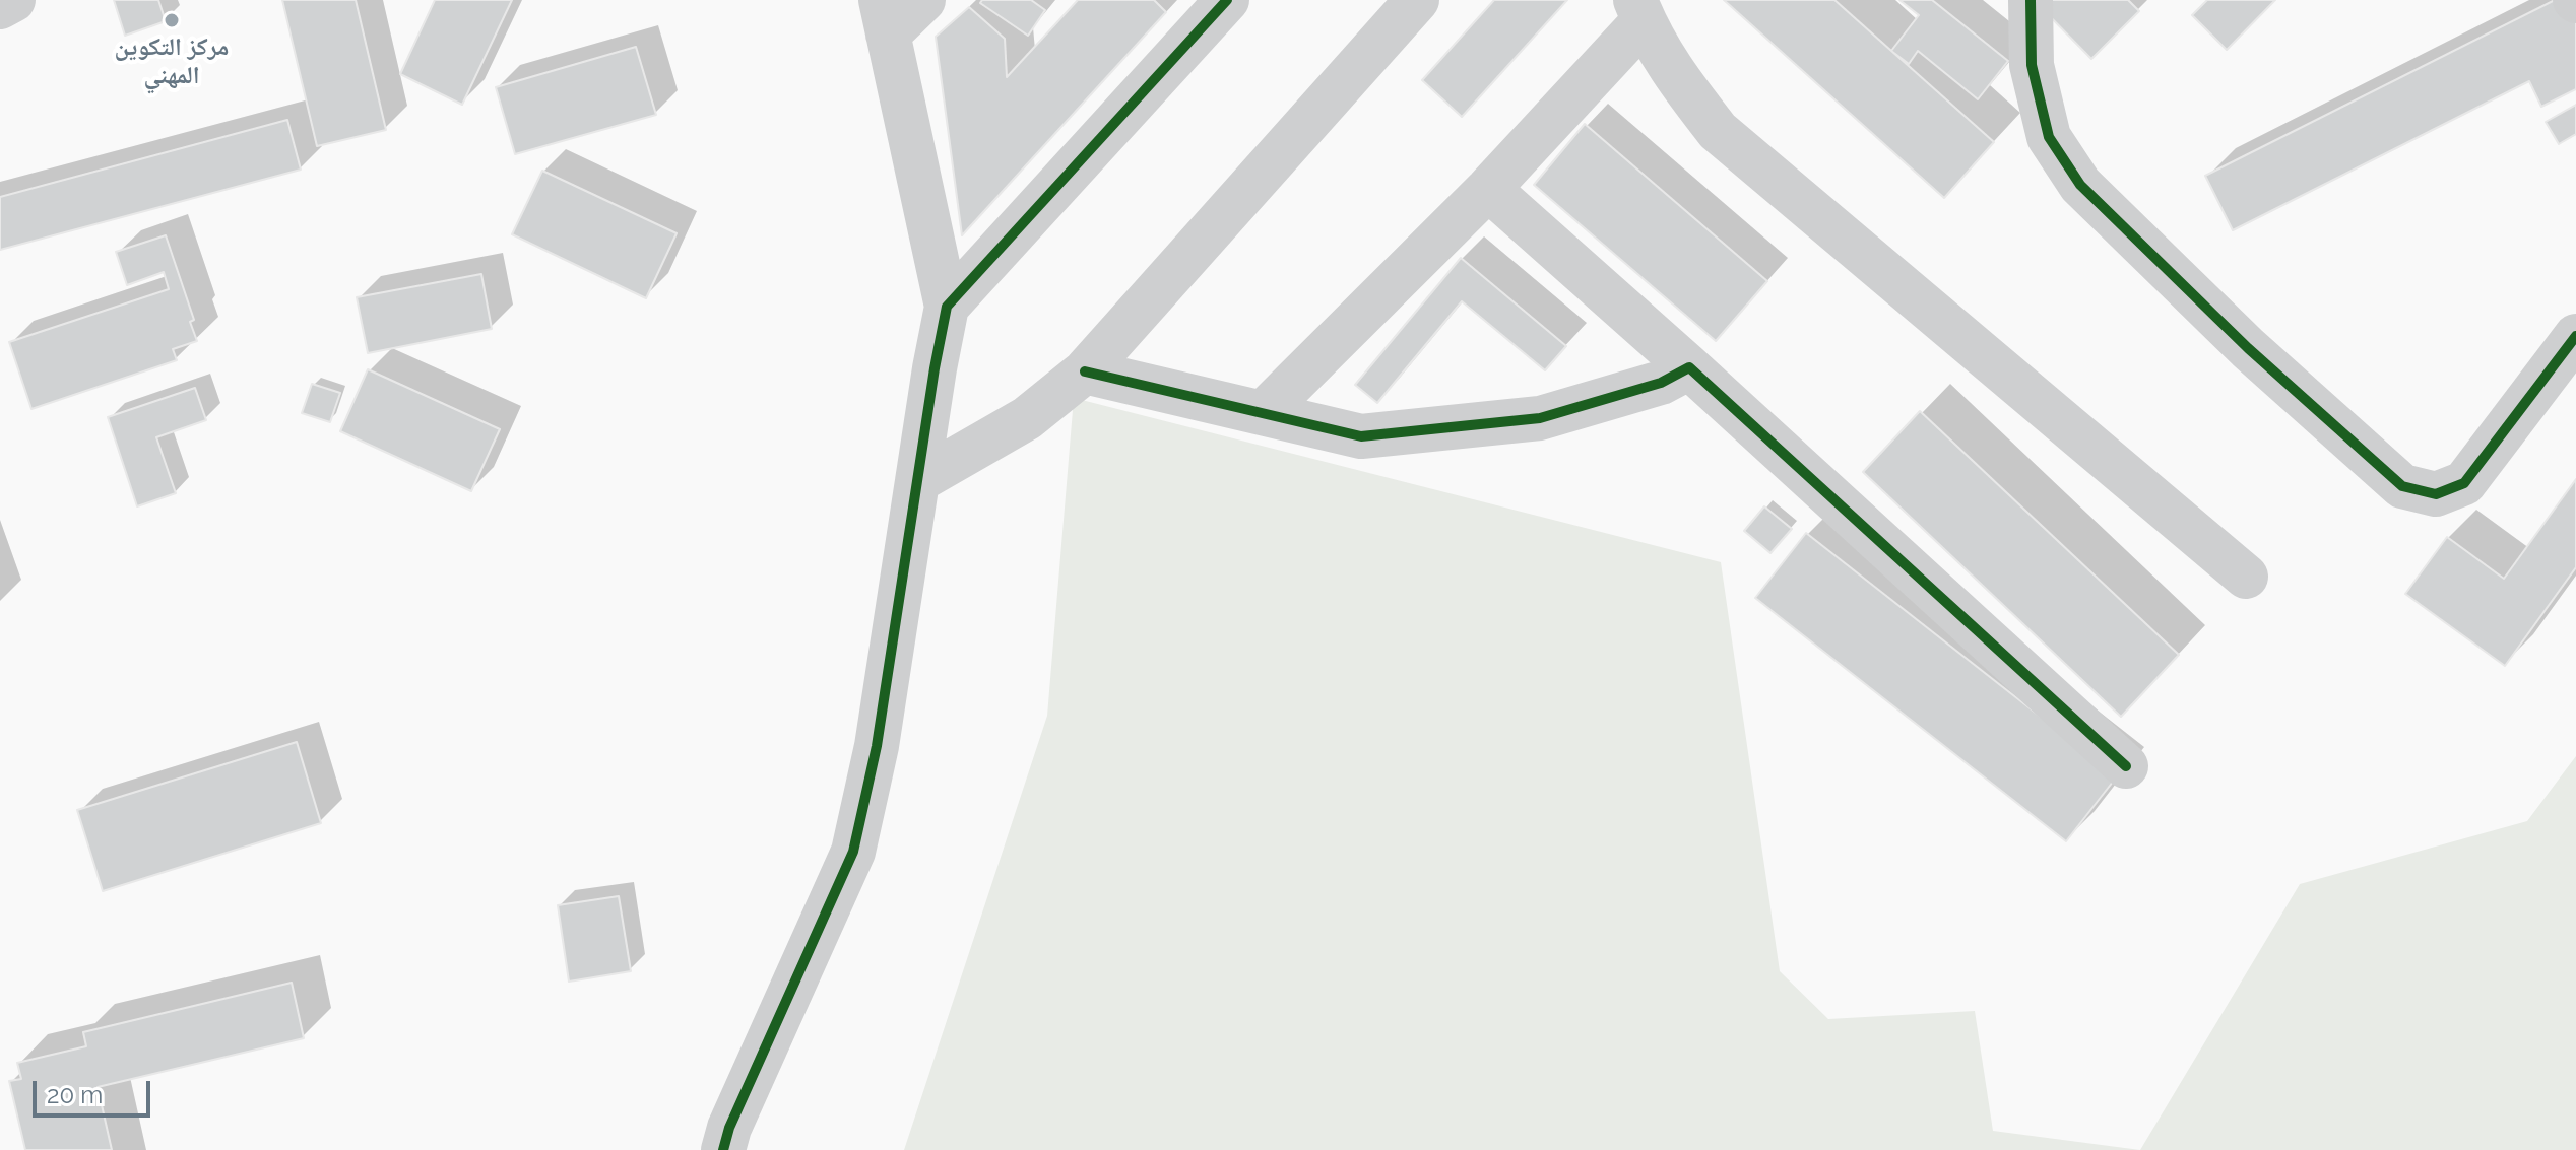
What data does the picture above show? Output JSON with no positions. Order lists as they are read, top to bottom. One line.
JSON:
{"places":["مركز التكوين المهني"],"scale_bar":"20 m"}
